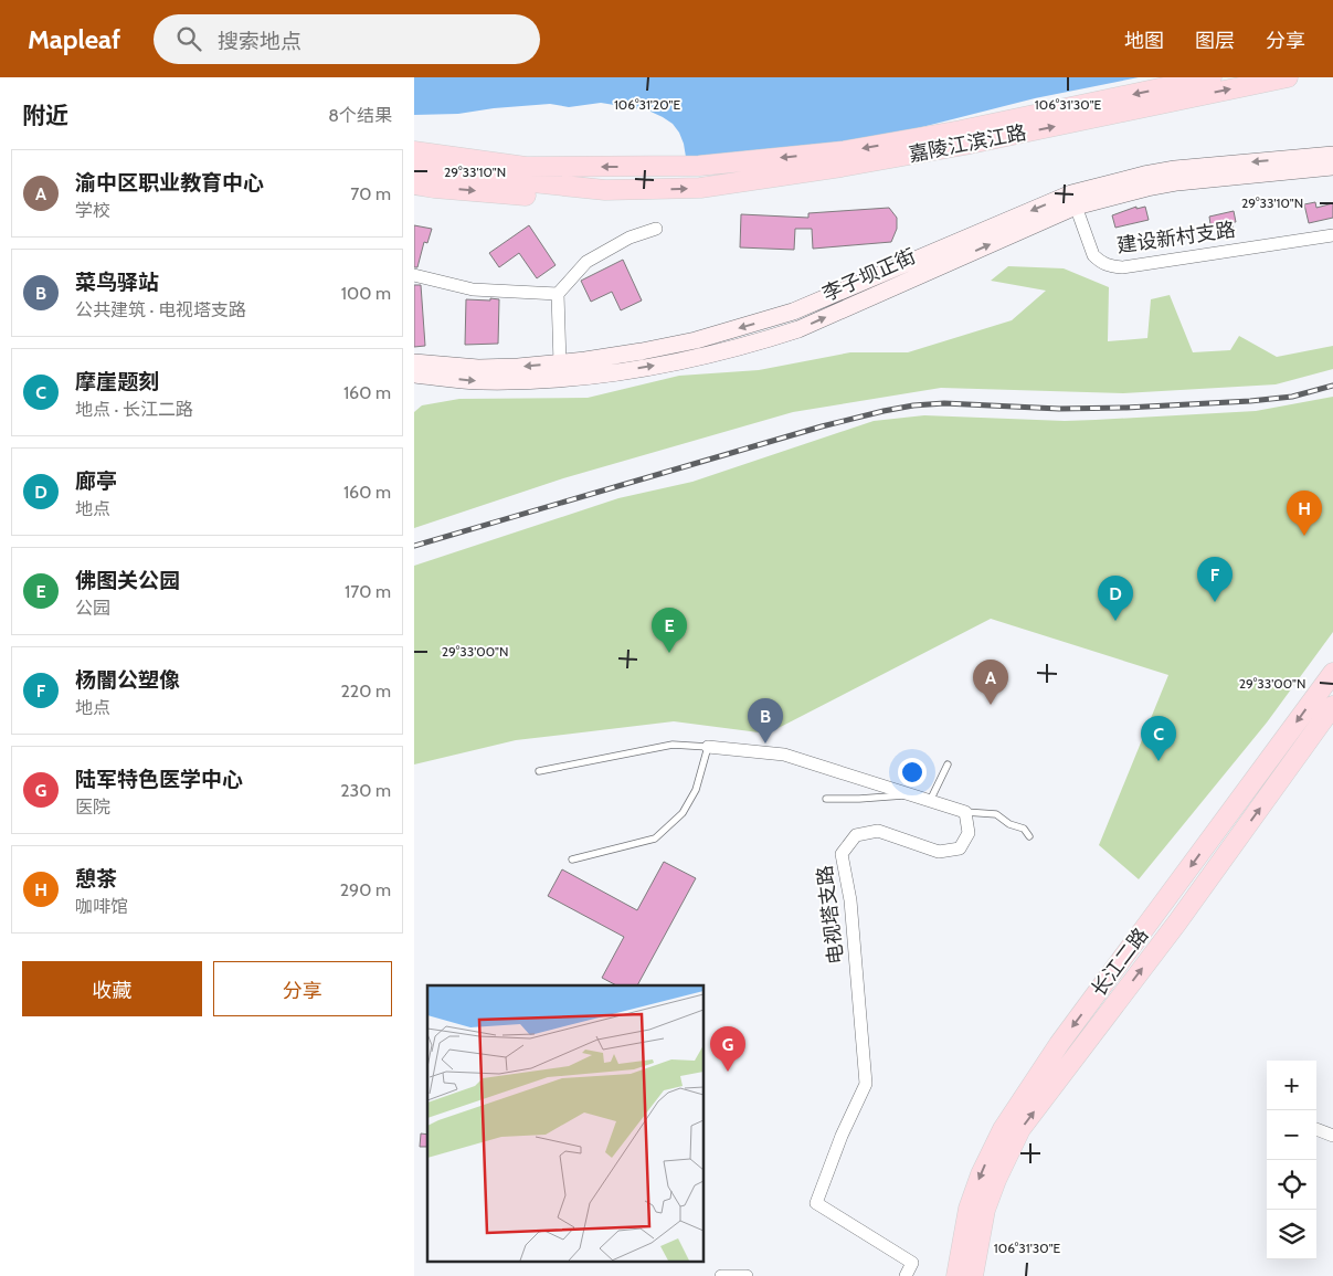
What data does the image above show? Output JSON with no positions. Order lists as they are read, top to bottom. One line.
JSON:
{"streets":{"main road":["嘉陵江滨江路","李子坝正街","长江二路"],"street":["建设新村支路","电视塔支路"]},"crossings":[["建设新村支路","李子坝正街"]],"page":{"header":"Mapleaf","search":"搜索地点","nav":["地图","图层","分享"],"heading":["附近","8个结果"],"list":[{"mark":"A","name":"渝中区职业教育中心","note":"学校","value":"70 m"},{"mark":"B","name":"菜鸟驿站","note":"公共建筑 · 电视塔支路","value":"100 m"},{"mark":"C","name":"摩崖题刻","note":"地点 · 长江二路","value":"160 m"},{"mark":"D","name":"廊亭","note":"地点","value":"160 m"},{"mark":"E","name":"佛图关公园","note":"公园","value":"170 m"},{"mark":"F","name":"杨闇公塑像","note":"地点","value":"220 m"},{"mark":"G","name":"陆军特色医学中心","note":"医院","value":"230 m"},{"mark":"H","name":"憩茶","note":"咖啡馆","value":"290 m"}],"pins":["H","F","D","E","A","B","C","G"],"buttons":["收藏","分享"],"map_buttons":["+","−"]},"coordinates":["106°31'20\"E","106°31'30\"E","29°33'10\"N","29°33'00\"N"]}
